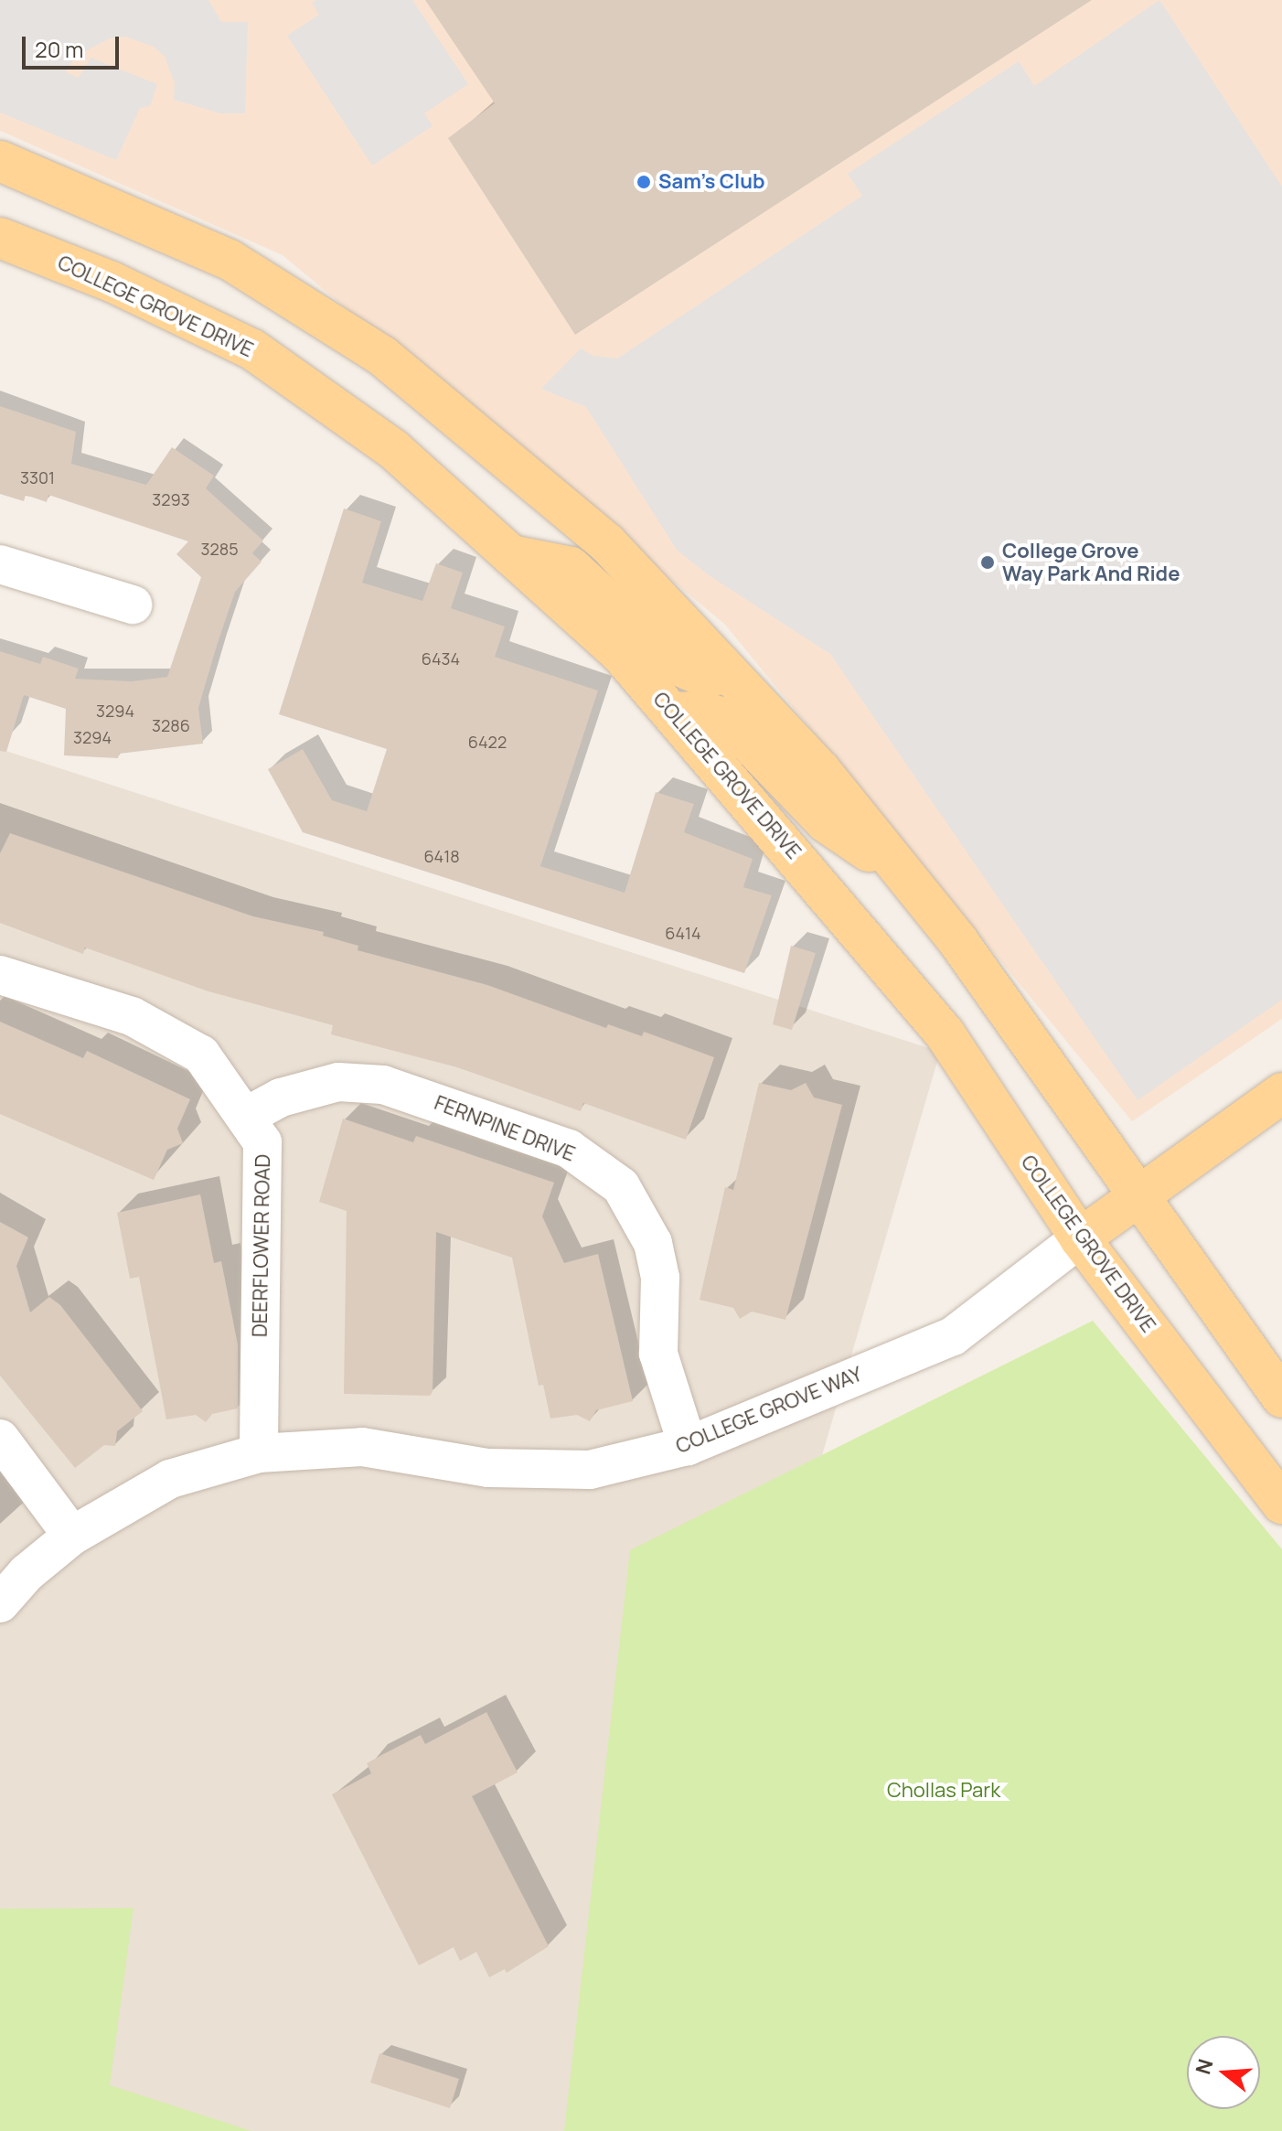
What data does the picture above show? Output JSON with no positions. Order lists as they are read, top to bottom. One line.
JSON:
{"streets":{"main road":["COLLEGE GROVE DRIVE","COLLEGE GROVE WAY"],"street":["FERNPINE DRIVE","DEERFLOWER ROAD"]},"crossings":[["COLLEGE GROVE DRIVE","COLLEGE GROVE WAY"],["FERNPINE DRIVE","DEERFLOWER ROAD"],["FERNPINE DRIVE","COLLEGE GROVE WAY"],["DEERFLOWER ROAD","COLLEGE GROVE WAY"]],"parks":["Chollas Park"],"places":["Sam's Club","College Grove Way Park And Ride"],"house_numbers":["3301","3293","3285","6434","3294","3286","3294","6422","6418","6414"],"scale_bar":"20 m","north":"left"}
